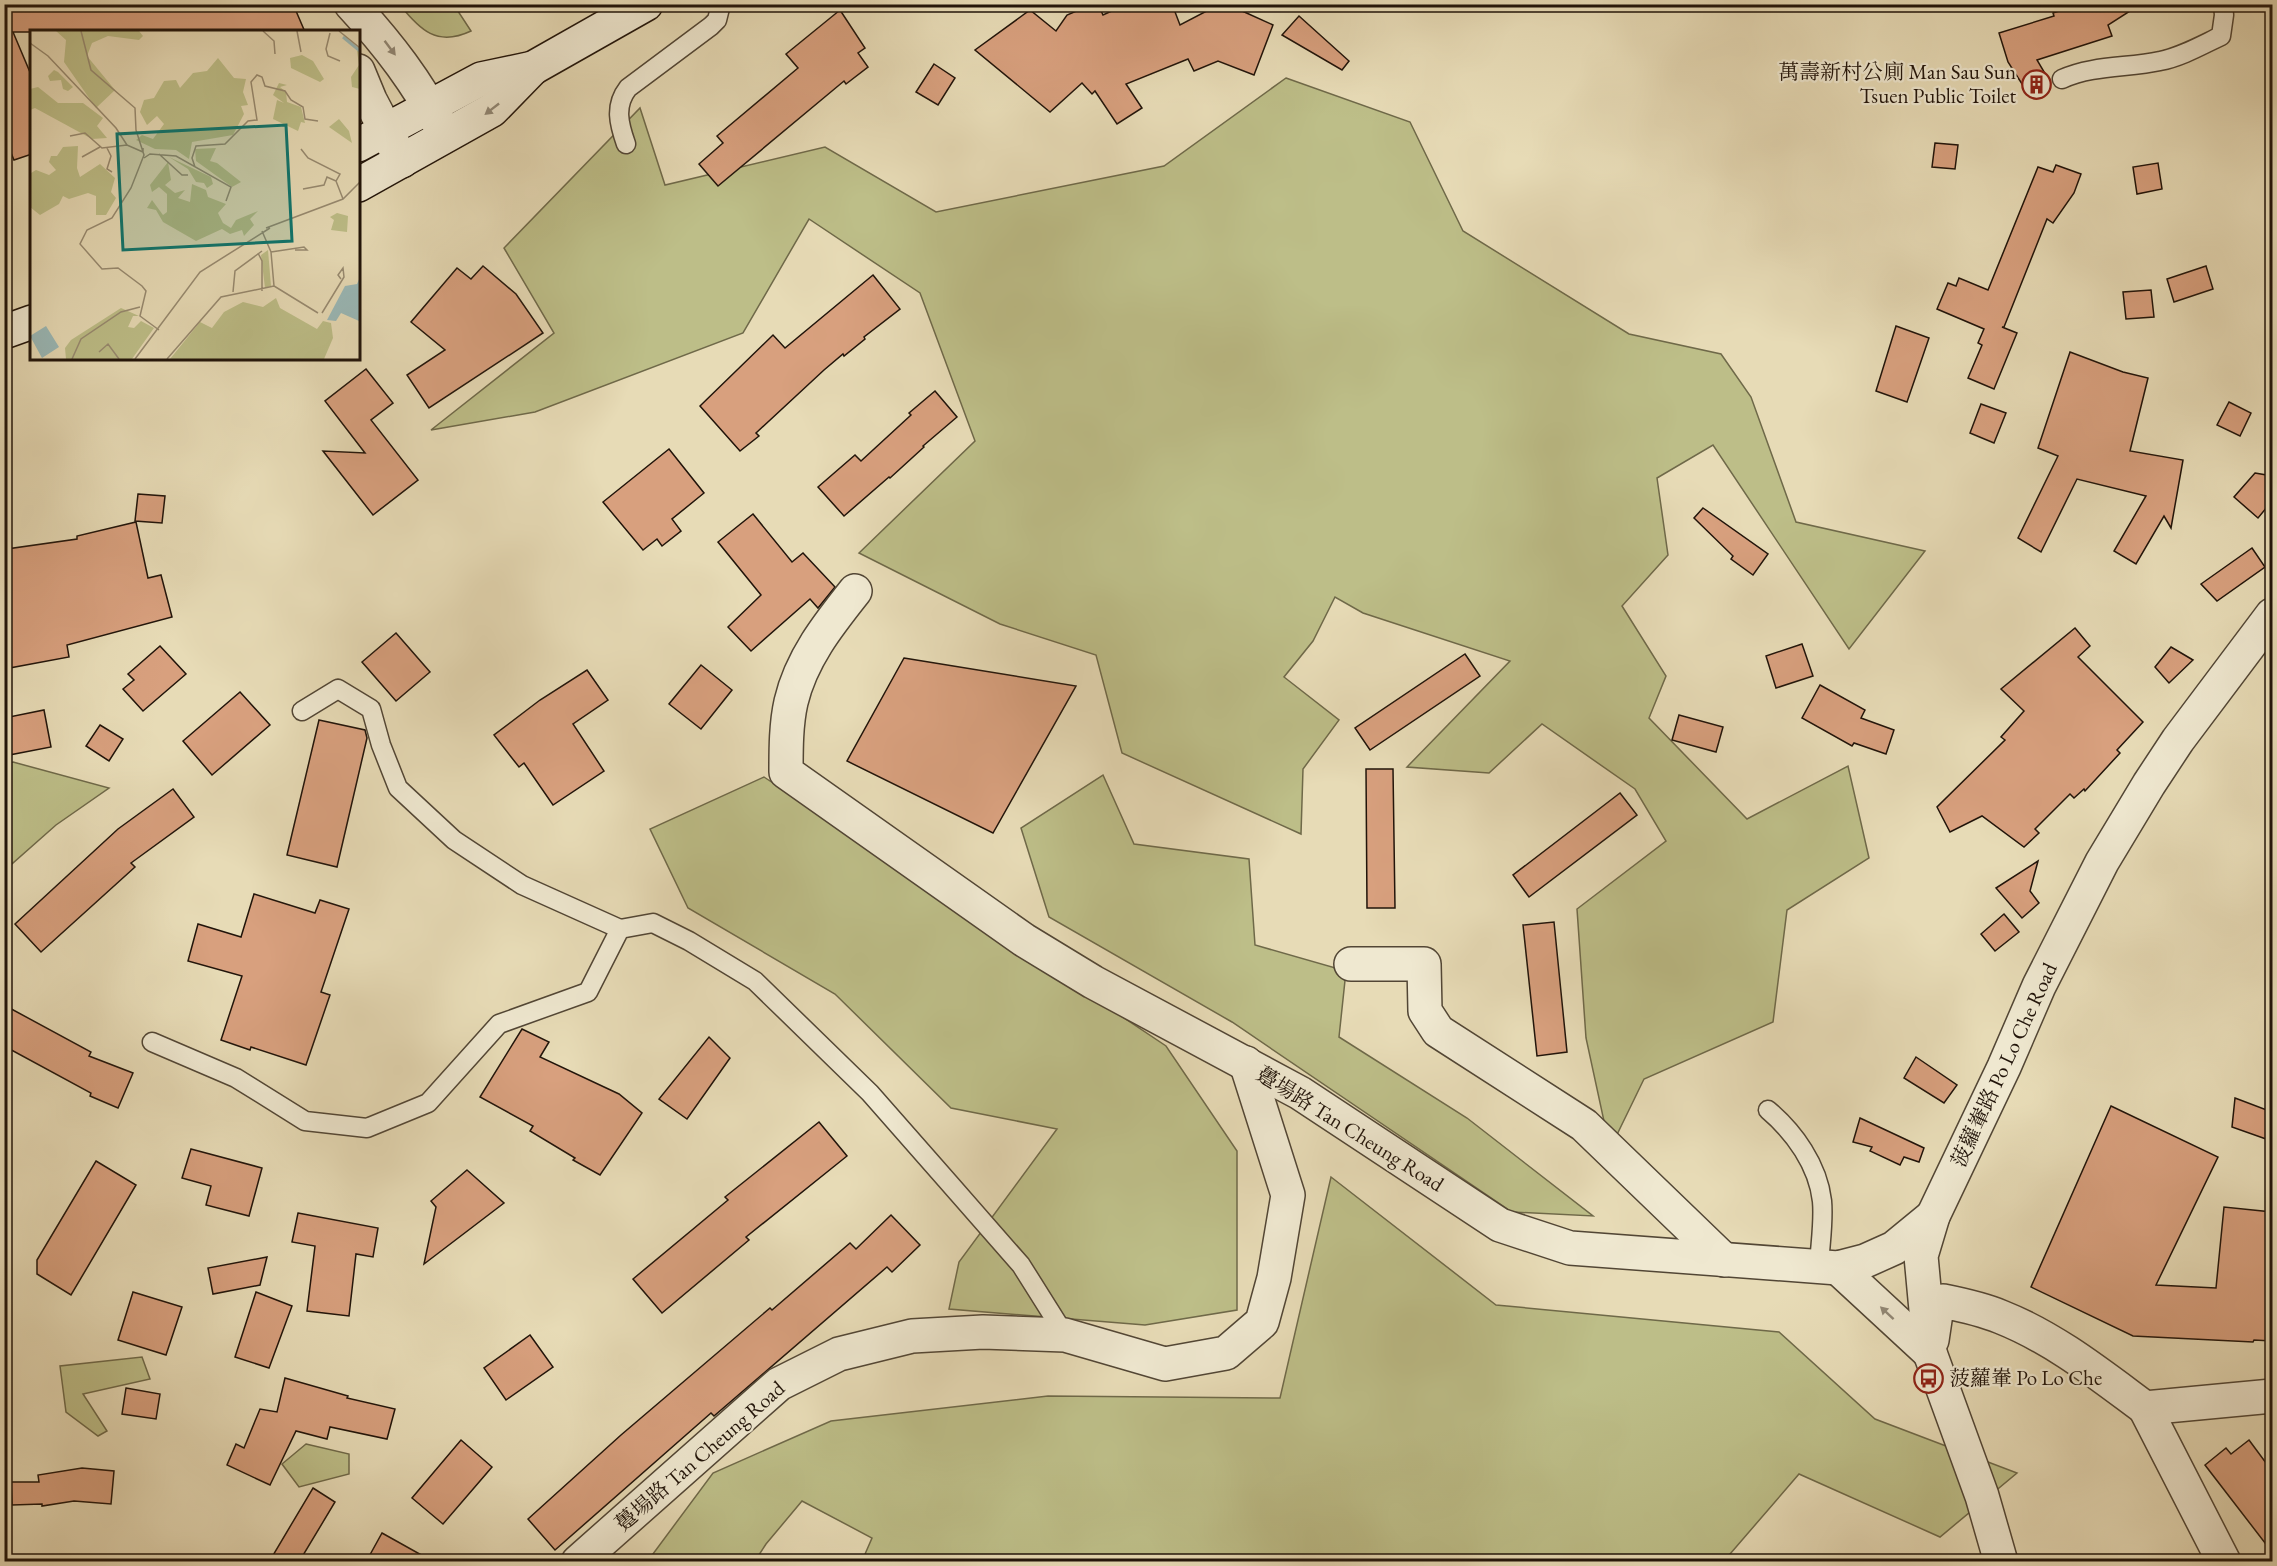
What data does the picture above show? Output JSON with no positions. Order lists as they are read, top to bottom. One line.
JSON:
{"streets":{"street":["菠蘿輋路 Po Lo Che Road","躉場路 Tan Cheung Road"]},"crossings":[["菠蘿輋路 Po Lo Che Road","躉場路 Tan Cheung Road"]],"places":{"building":["萬壽新村公廁 Man Sau Sun Tsuen Public Toilet"],"bus stop":["菠蘿輋 Po Lo Che"]}}
